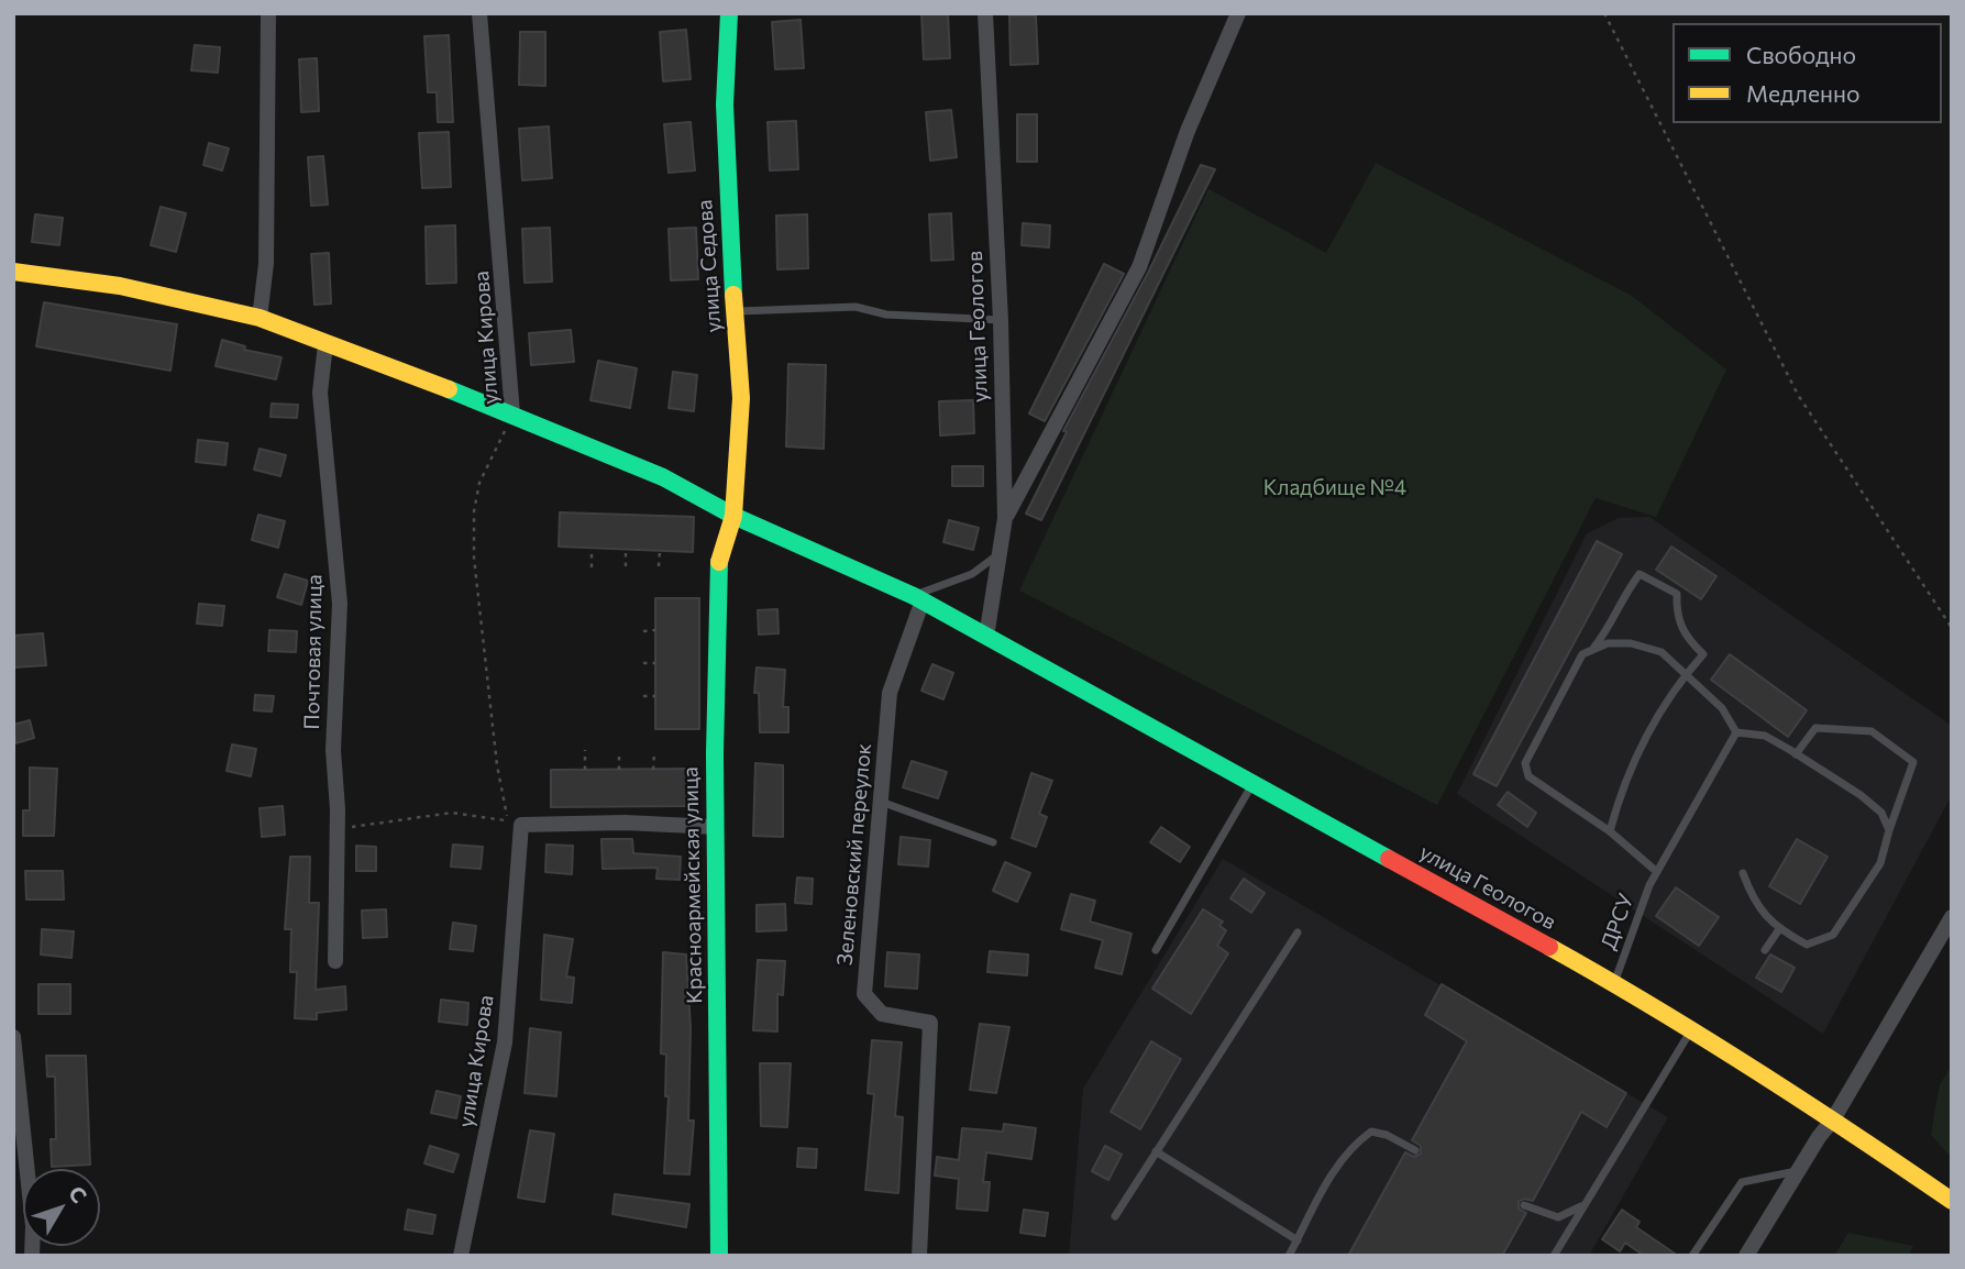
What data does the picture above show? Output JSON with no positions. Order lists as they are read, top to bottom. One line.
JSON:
{"streets":{"street":["улица Седова","улица Геологов","улица Кирова","Почтовая улица","Зеленовский переулок","Красноармейская улица"],"lane":["ДРСУ"]},"crossings":[["улица Седова","улица Геологов"],["улица Седова","Красноармейская улица"],["улица Геологов","улица Кирова"],["улица Геологов","Почтовая улица"],["улица Геологов","Зеленовский переулок"],["улица Геологов","Красноармейская улица"],["улица Геологов","ДРСУ"],["улица Кирова","Почтовая улица"],["улица Кирова","Красноармейская улица"]],"parks":["Кладбище №4"],"legend":["Свободно","Медленно"],"north":"top right"}
